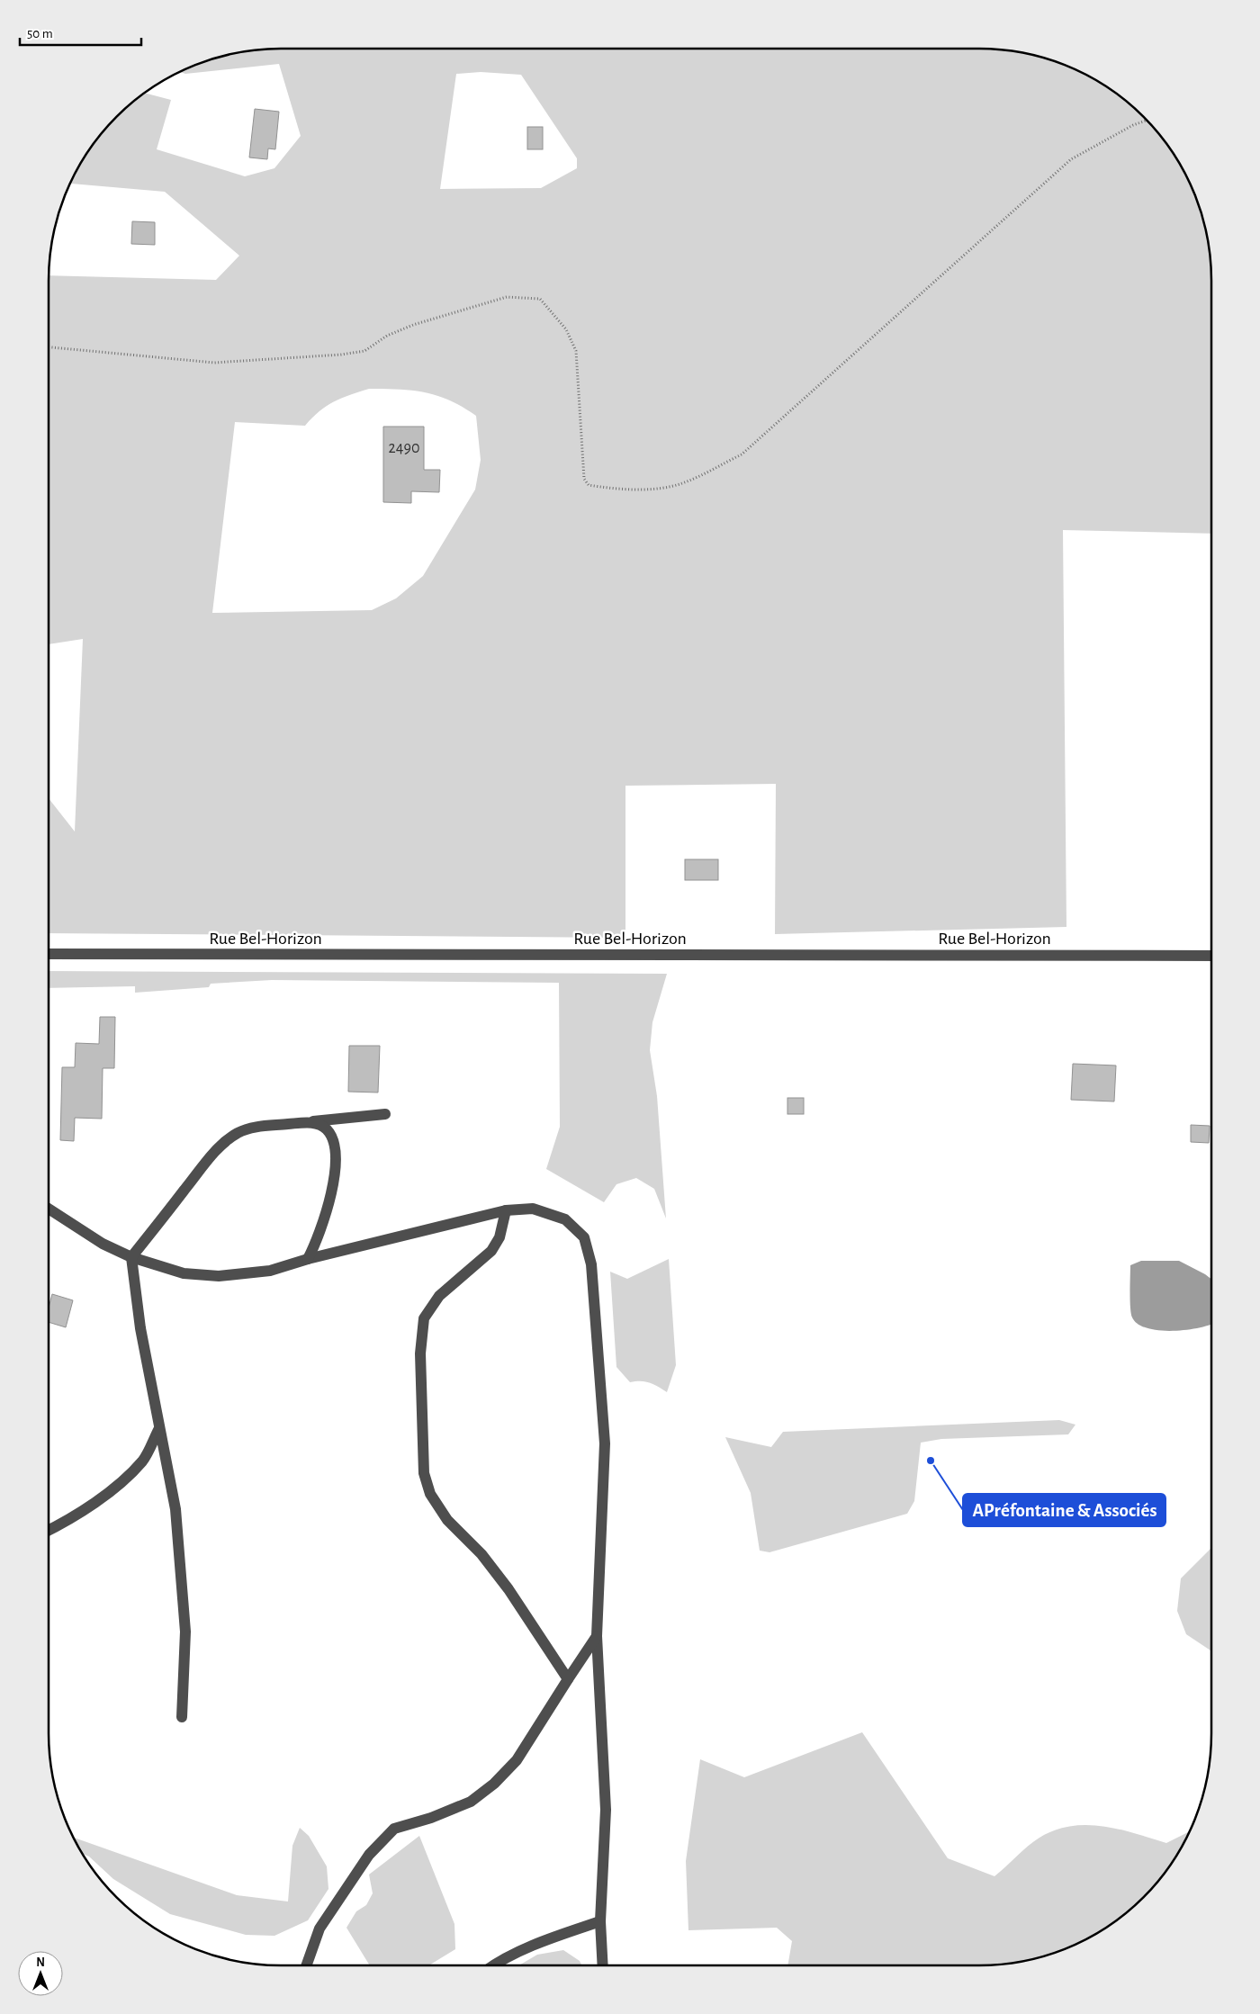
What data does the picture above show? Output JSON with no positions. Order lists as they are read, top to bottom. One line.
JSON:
{"streets":{"street":["Rue Bel-Horizon"]},"places":["APréfontaine & Associés"],"house_numbers":["2490"],"scale_bar":"50 m","north":"top"}
